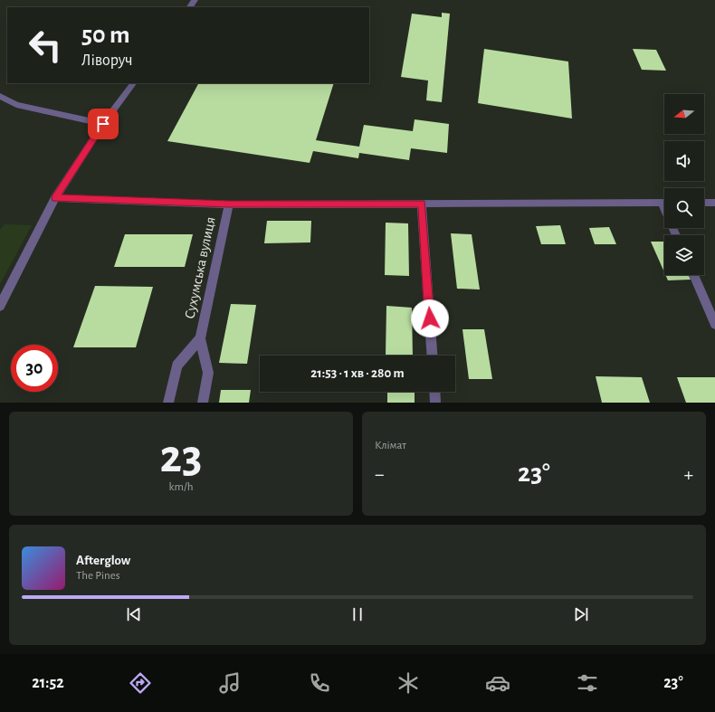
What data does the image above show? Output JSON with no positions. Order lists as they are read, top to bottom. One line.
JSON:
{"streets":{"street":["Сухумська вулиця"]},"north":"left","page":{"turn":["50 m","Ліворуч"],"limit":"30","trip":"21:53 · 1 хв · 280 m","tile":[["23","km/h"],"Клімат"],"heat":["−","23°","+"],"song":["Afterglow","The Pines"],"tabs":["21:52","23°"]}}
